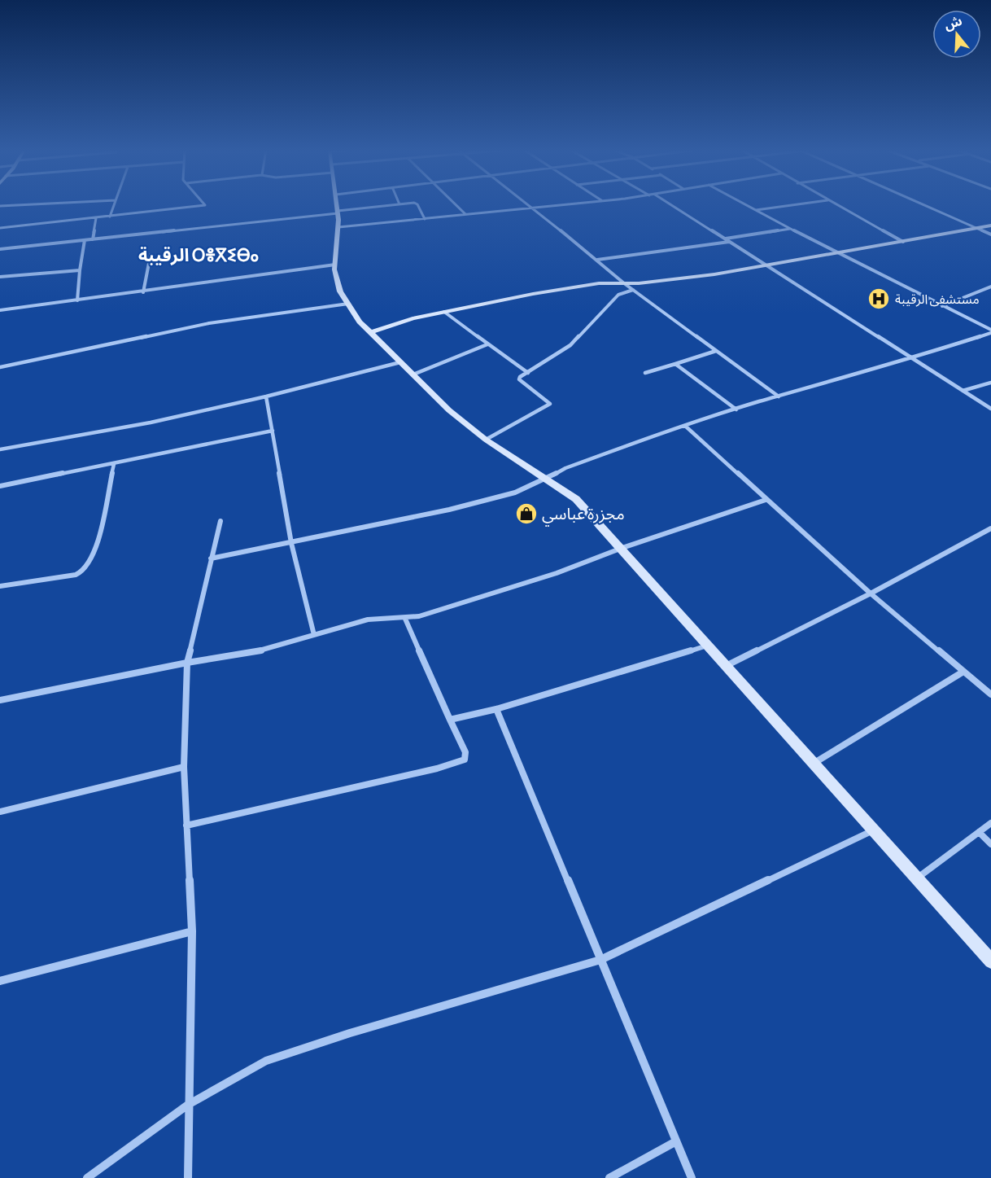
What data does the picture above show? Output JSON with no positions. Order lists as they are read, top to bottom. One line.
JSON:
{"districts":["الرقيبة ⵔⴻⴳⵉⴱⴰ"],"places":{"hospital":["مستشفى الرقيبة"],"shop":["مجزرة عباسي"]},"north":"top"}
